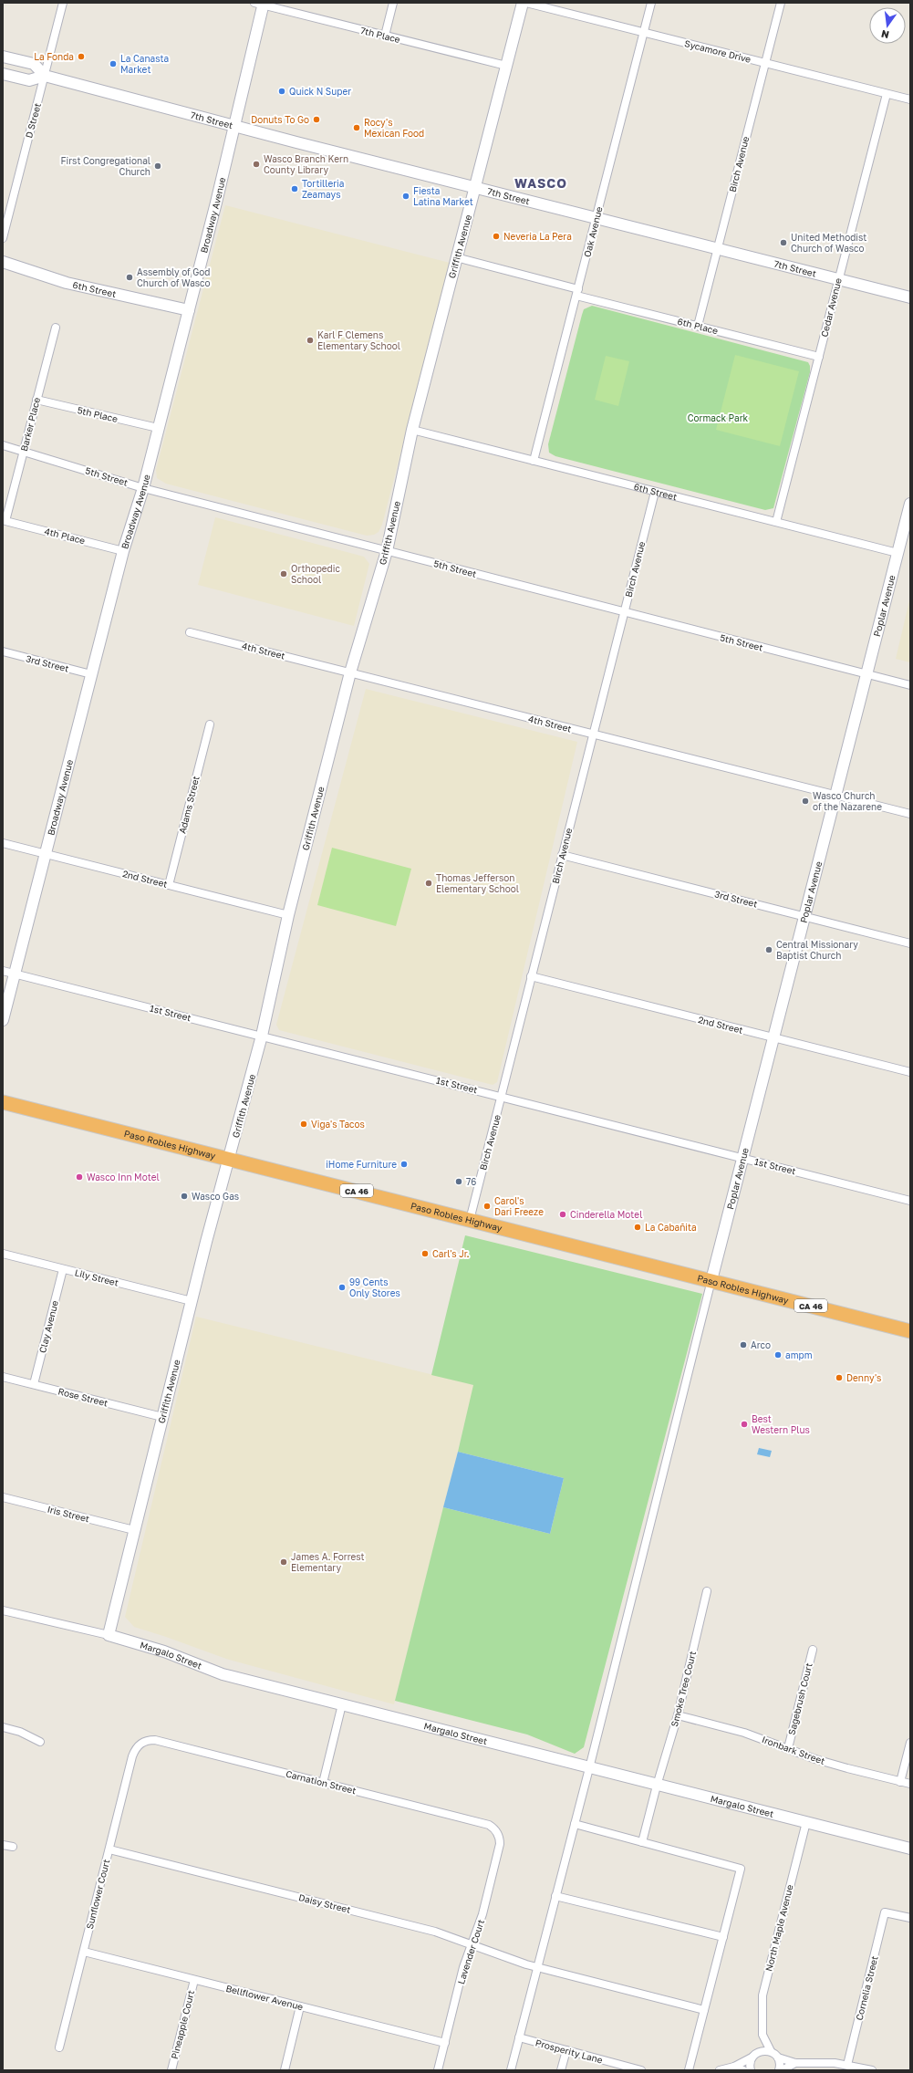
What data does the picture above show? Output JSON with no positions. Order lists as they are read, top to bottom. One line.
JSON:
{"streets":{"highway":["Paso Robles Highway","CA 46"],"street":["7th Place","Sycamore Drive","7th Street","D Street","Birch Avenue","Broadway Avenue","Oak Avenue","Griffith Avenue","6th Street","Cedar Avenue","6th Place","5th Place","Barker Place","5th Street","4th Place","Poplar Avenue","4th Street","3rd Street","Adams Street","2nd Street","1st Street","Lily Street","Clay Avenue","Rose Street","Iris Street","Margalo Street","Smoke Tree Court","Sagebrush Court","Ironbark Street","Carnation Street","Sunflower Court","Daisy Street","North Maple Avenue","Lavender Court","Cornelia Street","Bellflower Avenue","Pineapple Court","Prosperity Lane"]},"crossings":[["7th Place","Broadway Avenue"],["7th Place","Griffith Avenue"],["Sycamore Drive","Birch Avenue"],["Sycamore Drive","Oak Avenue"],["Sycamore Drive","Cedar Avenue"],["7th Street","D Street"],["7th Street","Birch Avenue"],["7th Street","Broadway Avenue"],["7th Street","Oak Avenue"],["7th Street","Griffith Avenue"],["7th Street","Cedar Avenue"],["Birch Avenue","6th Street"],["Birch Avenue","6th Place"],["Birch Avenue","5th Street"],["Birch Avenue","4th Street"],["Birch Avenue","3rd Street"],["Birch Avenue","2nd Street"],["Birch Avenue","1st Street"],["Birch Avenue","Paso Robles Highway"],["Broadway Avenue","6th Street"],["Broadway Avenue","5th Place"],["Broadway Avenue","5th Street"],["Broadway Avenue","4th Place"],["Broadway Avenue","3rd Street"],["Broadway Avenue","2nd Street"],["Broadway Avenue","1st Street"],["Oak Avenue","6th Street"],["Oak Avenue","6th Place"],["Griffith Avenue","6th Street"],["Griffith Avenue","6th Place"],["Griffith Avenue","5th Street"],["Griffith Avenue","4th Street"],["Griffith Avenue","2nd Street"],["Griffith Avenue","1st Street"],["Griffith Avenue","Paso Robles Highway"],["Griffith Avenue","Lily Street"],["Griffith Avenue","Rose Street"],["Griffith Avenue","Iris Street"],["Griffith Avenue","Margalo Street"],["6th Street","Cedar Avenue"],["6th Street","Poplar Avenue"],["Cedar Avenue","6th Place"],["5th Place","Barker Place"],["Barker Place","5th Street"],["Barker Place","4th Place"],["5th Street","Poplar Avenue"],["Poplar Avenue","4th Street"],["Poplar Avenue","3rd Street"],["Poplar Avenue","2nd Street"],["Poplar Avenue","1st Street"],["Poplar Avenue","Paso Robles Highway"],["Adams Street","2nd Street"],["Lily Street","Clay Avenue"],["Clay Avenue","Rose Street"],["Margalo Street","Smoke Tree Court"],["Margalo Street","North Maple Avenue"],["Smoke Tree Court","Ironbark Street"],["Sagebrush Court","Ironbark Street"],["Carnation Street","Sunflower Court"],["Carnation Street","Lavender Court"],["Sunflower Court","Daisy Street"],["Sunflower Court","Bellflower Avenue"],["Daisy Street","Lavender Court"],["Lavender Court","Bellflower Avenue"],["Bellflower Avenue","Pineapple Court"]],"districts":["WASCO"],"parks":["Cormack Park"],"places":["La Fonda","La Canasta Market","Quick N Super","Donuts To Go","Rocy's Mexican Food","Wasco Branch Kern County Library","First Congregational Church","Tortilleria Zeamays","Fiesta Latina Market","Neveria La Pera","United Methodist Church of Wasco","Assembly of God Church of Wasco","Karl F Clemens Elementary School","Orthopedic School","Wasco Church of the Nazarene","Thomas Jefferson Elementary School","Central Missionary Baptist Church","Viga's Tacos","iHome Furniture","Wasco Inn Motel","76","Wasco Gas","Carol's Dari Freeze","Cinderella Motel","La Cabañita","Carl's Jr.","99 Cents Only Stores","Arco","ampm","Denny's","Best Western Plus","James A. Forrest Elementary"],"north":"bottom"}
